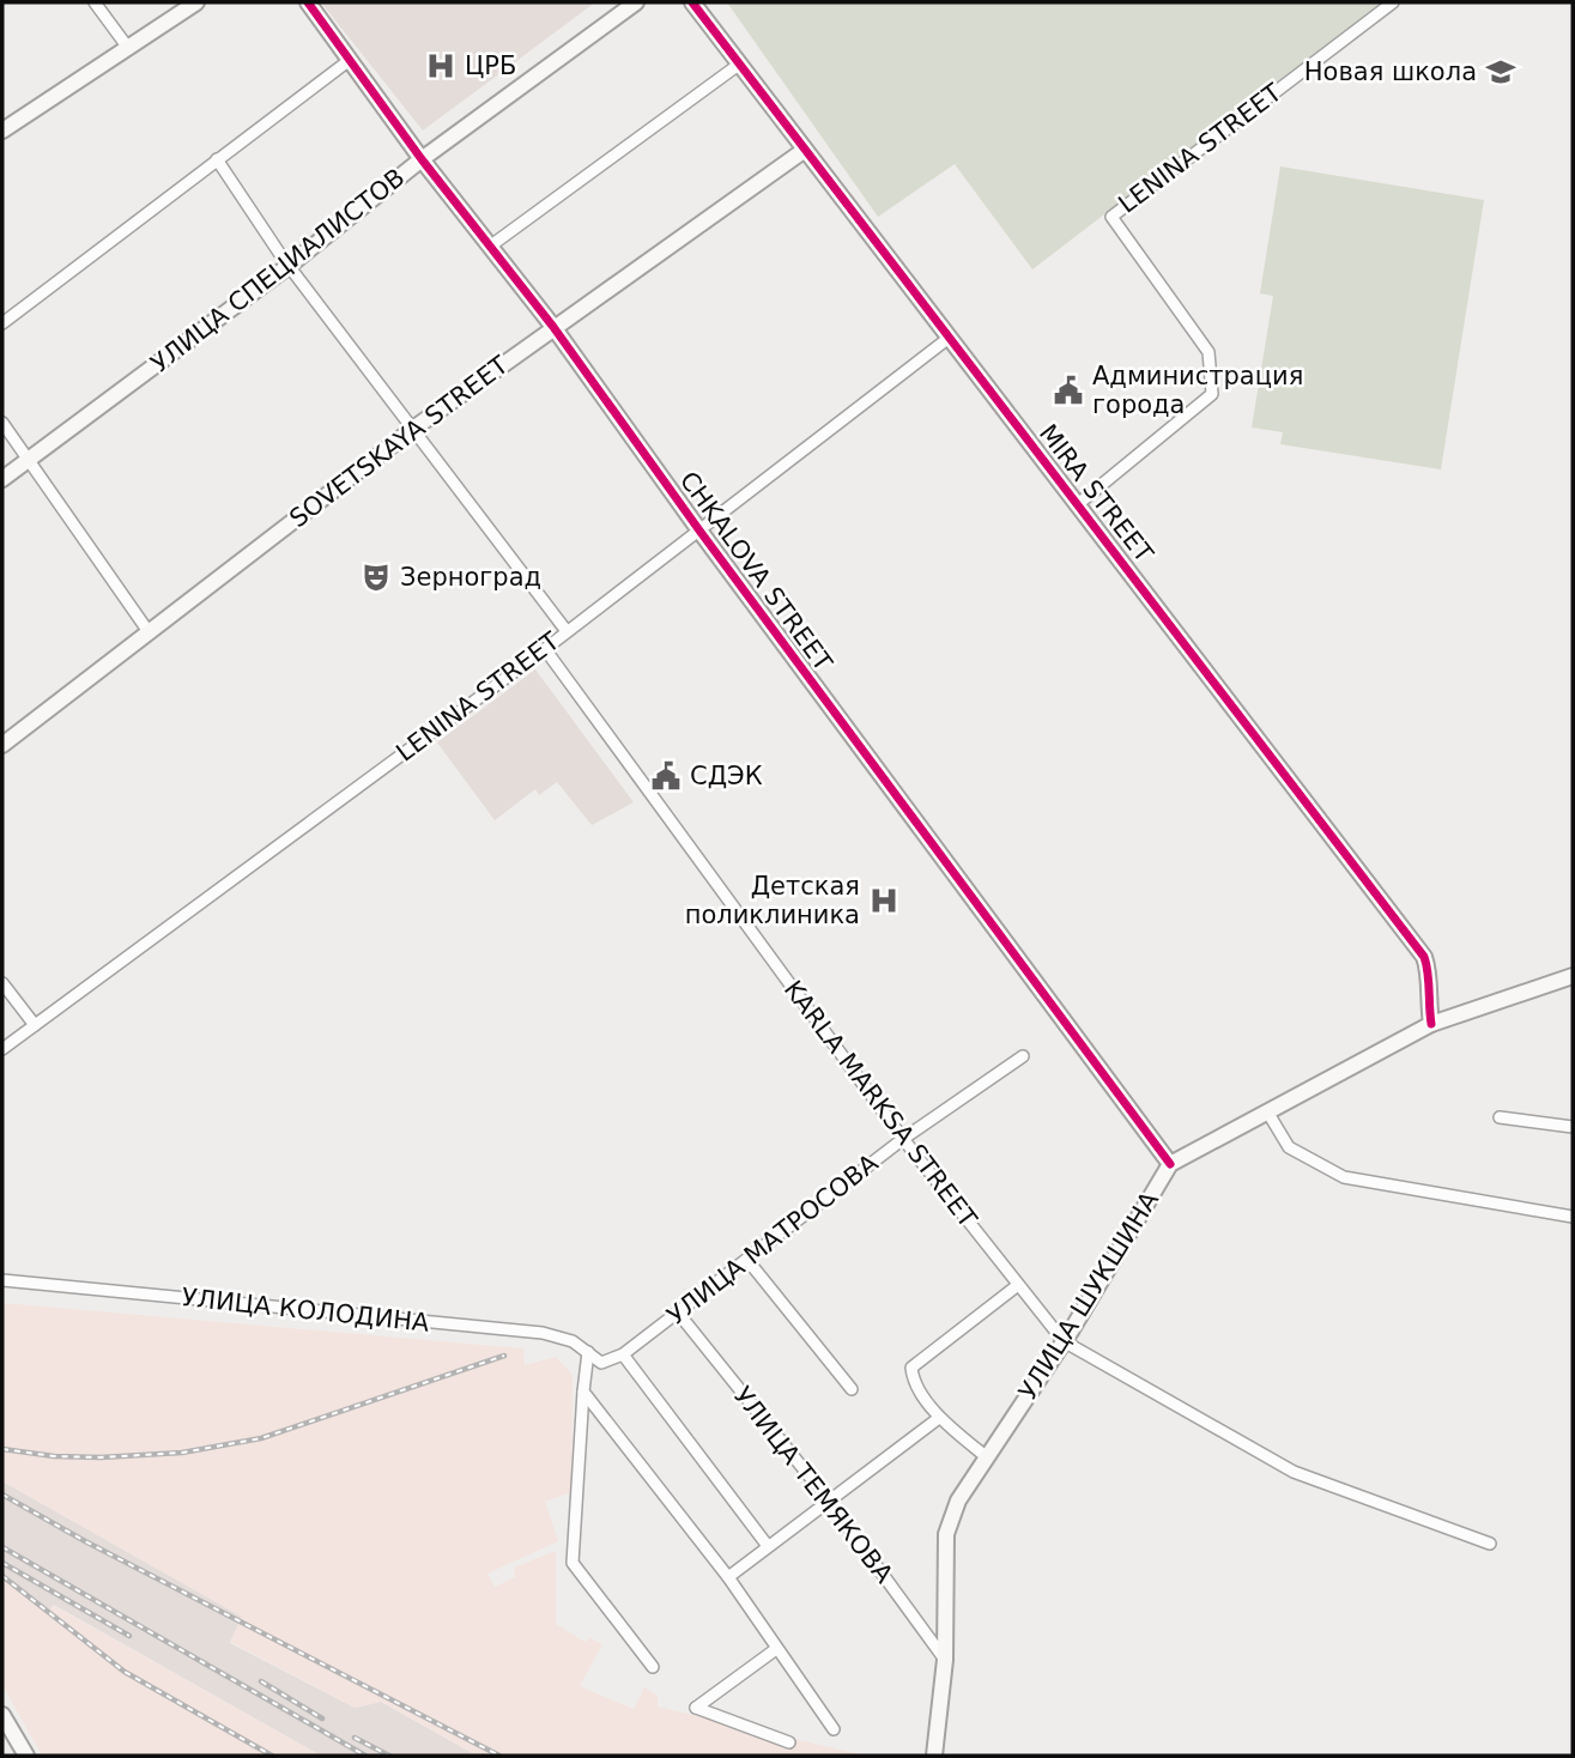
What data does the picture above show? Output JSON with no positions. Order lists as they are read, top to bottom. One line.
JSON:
{"streets":{"street":["LENINA STREET","УЛИЦА СПЕЦИАЛИСТОВ","SOVETSKAYA STREET","MIRA STREET","CHKALOVA STREET","KARLA MARKSA STREET","УЛИЦА МАТРОСОВА","УЛИЦА ШУКШИНА","УЛИЦА КОЛОДИНА","УЛИЦА ТЕМЯКОВА"]},"crossings":[["LENINA STREET","MIRA STREET"],["LENINA STREET","CHKALOVA STREET"],["LENINA STREET","KARLA MARKSA STREET"],["УЛИЦА СПЕЦИАЛИСТОВ","CHKALOVA STREET"],["SOVETSKAYA STREET","MIRA STREET"],["SOVETSKAYA STREET","CHKALOVA STREET"],["MIRA STREET","УЛИЦА ШУКШИНА"],["CHKALOVA STREET","УЛИЦА ШУКШИНА"],["KARLA MARKSA STREET","УЛИЦА МАТРОСОВА"],["KARLA MARKSA STREET","УЛИЦА ШУКШИНА"],["УЛИЦА МАТРОСОВА","УЛИЦА КОЛОДИНА"],["УЛИЦА МАТРОСОВА","УЛИЦА ТЕМЯКОВА"],["УЛИЦА ШУКШИНА","УЛИЦА ТЕМЯКОВА"]],"places":{"hospital":["ЦРБ","Детская поликлиника"],"school or university":["Новая школа"],"public building":["Администрация города","СДЭК"],"theatre":["Зерноград"]}}
